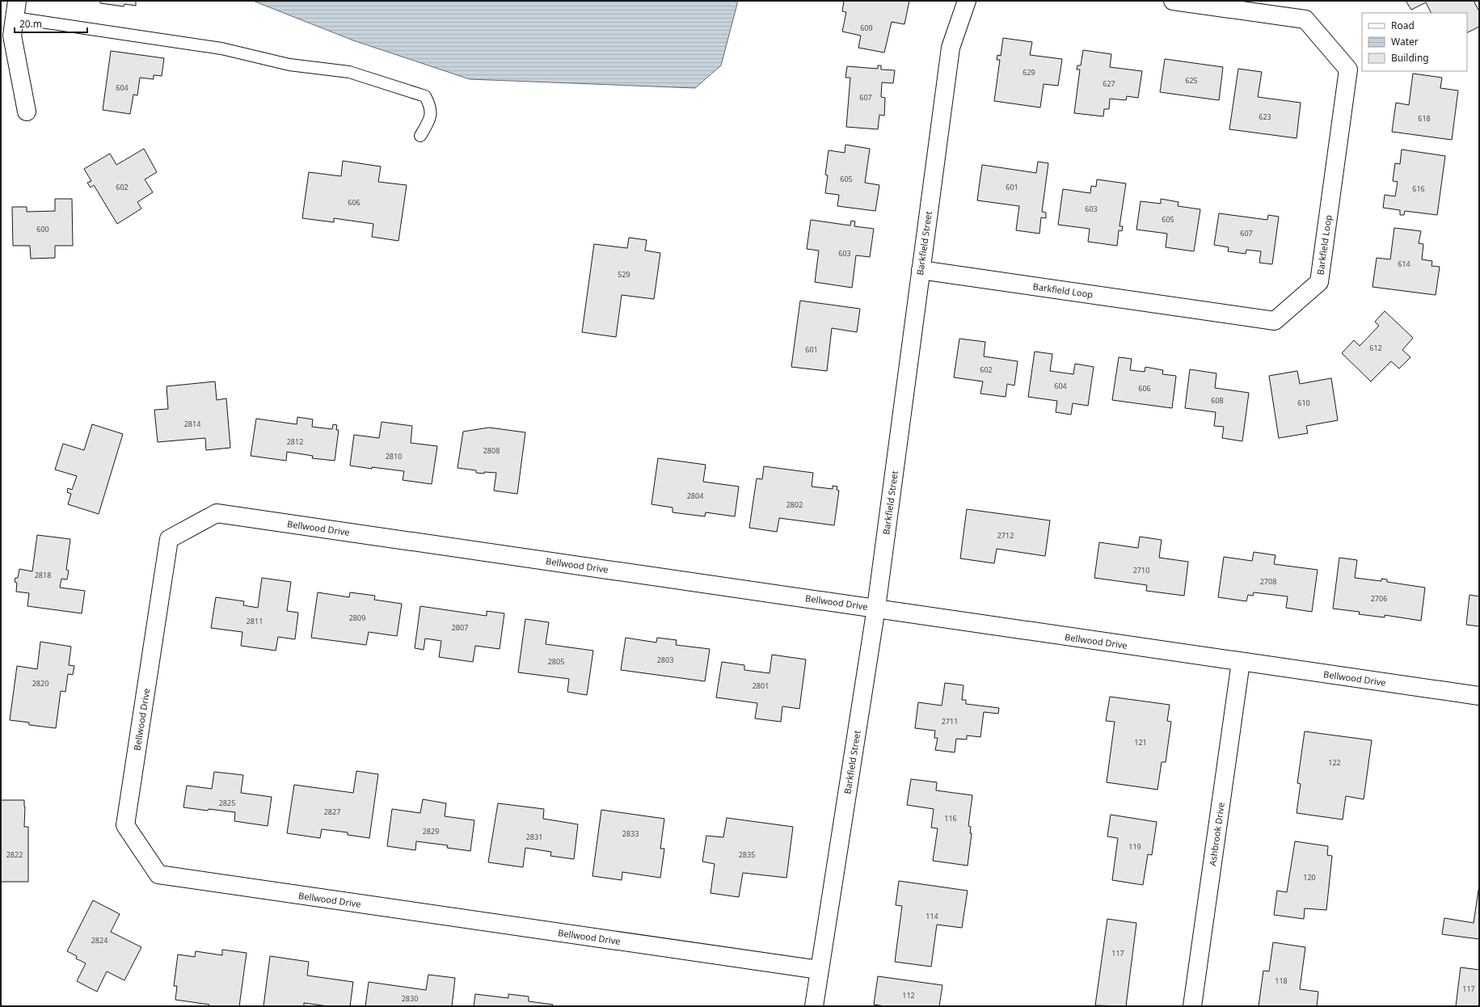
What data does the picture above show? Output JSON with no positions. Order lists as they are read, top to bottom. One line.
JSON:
{"streets":{"street":["Barkfield Street","Barkfield Loop","Bellwood Drive","Ashbrook Drive"]},"crossings":[["Barkfield Street","Barkfield Loop"],["Barkfield Street","Bellwood Drive"],["Bellwood Drive","Ashbrook Drive"]],"house_numbers":["609","629","625","627","604","607","623","618","605","602","601","616","606","603","605","600","607","603","614","529","612","601","602","604","606","608","610","2814","2812","2808","2810","2804","2802","2712","2710","2818","2708","2706","2809","2811","2807","2803","2805","2820","2801","2711","121","122","2825","2827","116","2829","2833","2831","119","2822","2835","120","114","2824","117","118","117","112","2830"],"legend":["Road","Water","Building"],"scale_bar":"20 m"}
